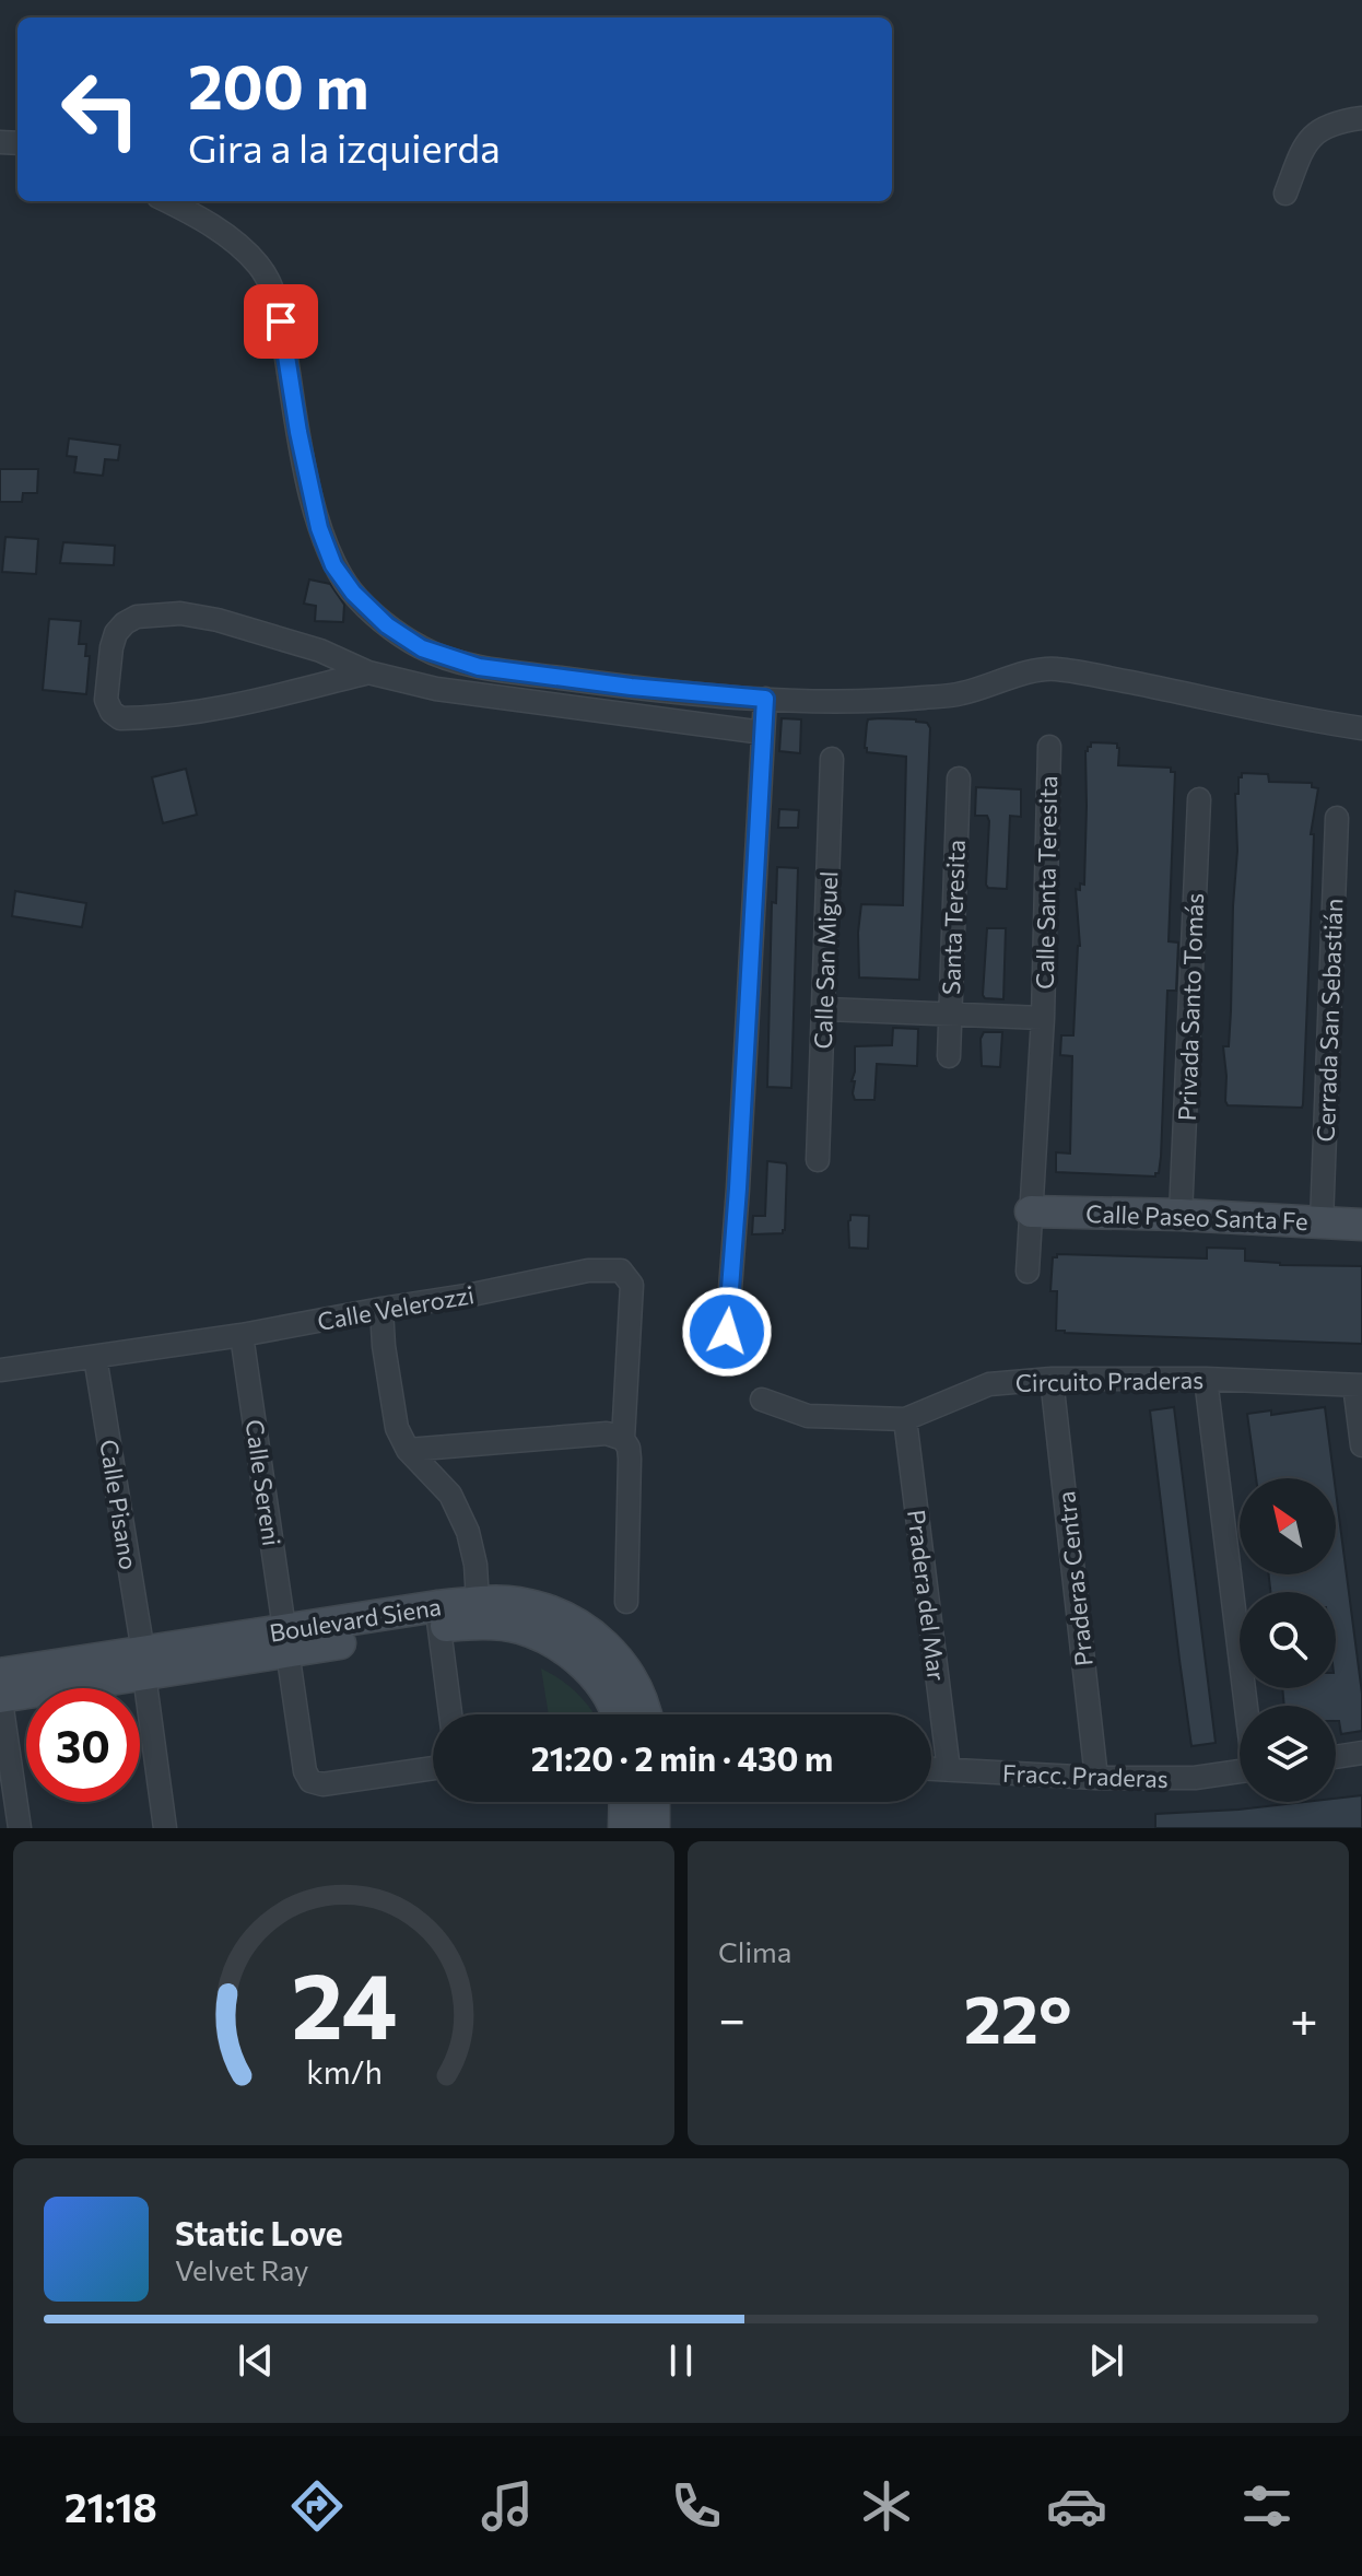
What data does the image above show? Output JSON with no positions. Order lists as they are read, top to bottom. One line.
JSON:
{"streets":{"street":["Calle Santa Teresita","Santa Teresita","Calle San Miguel","Privada Santo Tomás","Cerrada San Sebastián","Calle Paseo Santa Fe","Calle Velerozzi","Circuito Praderas","Calle Sereni","Calle Pisano","Praderas Centra","Pradera del Mar","Boulevard Siena","Fracc. Praderas"]},"crossings":[["Calle Santa Teresita","Santa Teresita"],["Calle Santa Teresita","Calle San Miguel"],["Calle Santa Teresita","Calle Paseo Santa Fe"],["Privada Santo Tomás","Calle Paseo Santa Fe"],["Cerrada San Sebastián","Calle Paseo Santa Fe"],["Calle Velerozzi","Calle Sereni"],["Calle Velerozzi","Calle Pisano"],["Circuito Praderas","Praderas Centra"],["Circuito Praderas","Pradera del Mar"],["Calle Sereni","Boulevard Siena"],["Calle Pisano","Boulevard Siena"],["Praderas Centra","Fracc. Praderas"],["Pradera del Mar","Fracc. Praderas"]],"north":"top left","page":{"turn":["200 m","Gira a la izquierda"],"limit":"30","trip":"21:20 · 2 min · 430 m","tile":"Clima","heat":["−","22°","+"],"song":["Static Love","Velvet Ray"],"tabs":"21:18","gauge":["24","km/h"]}}
